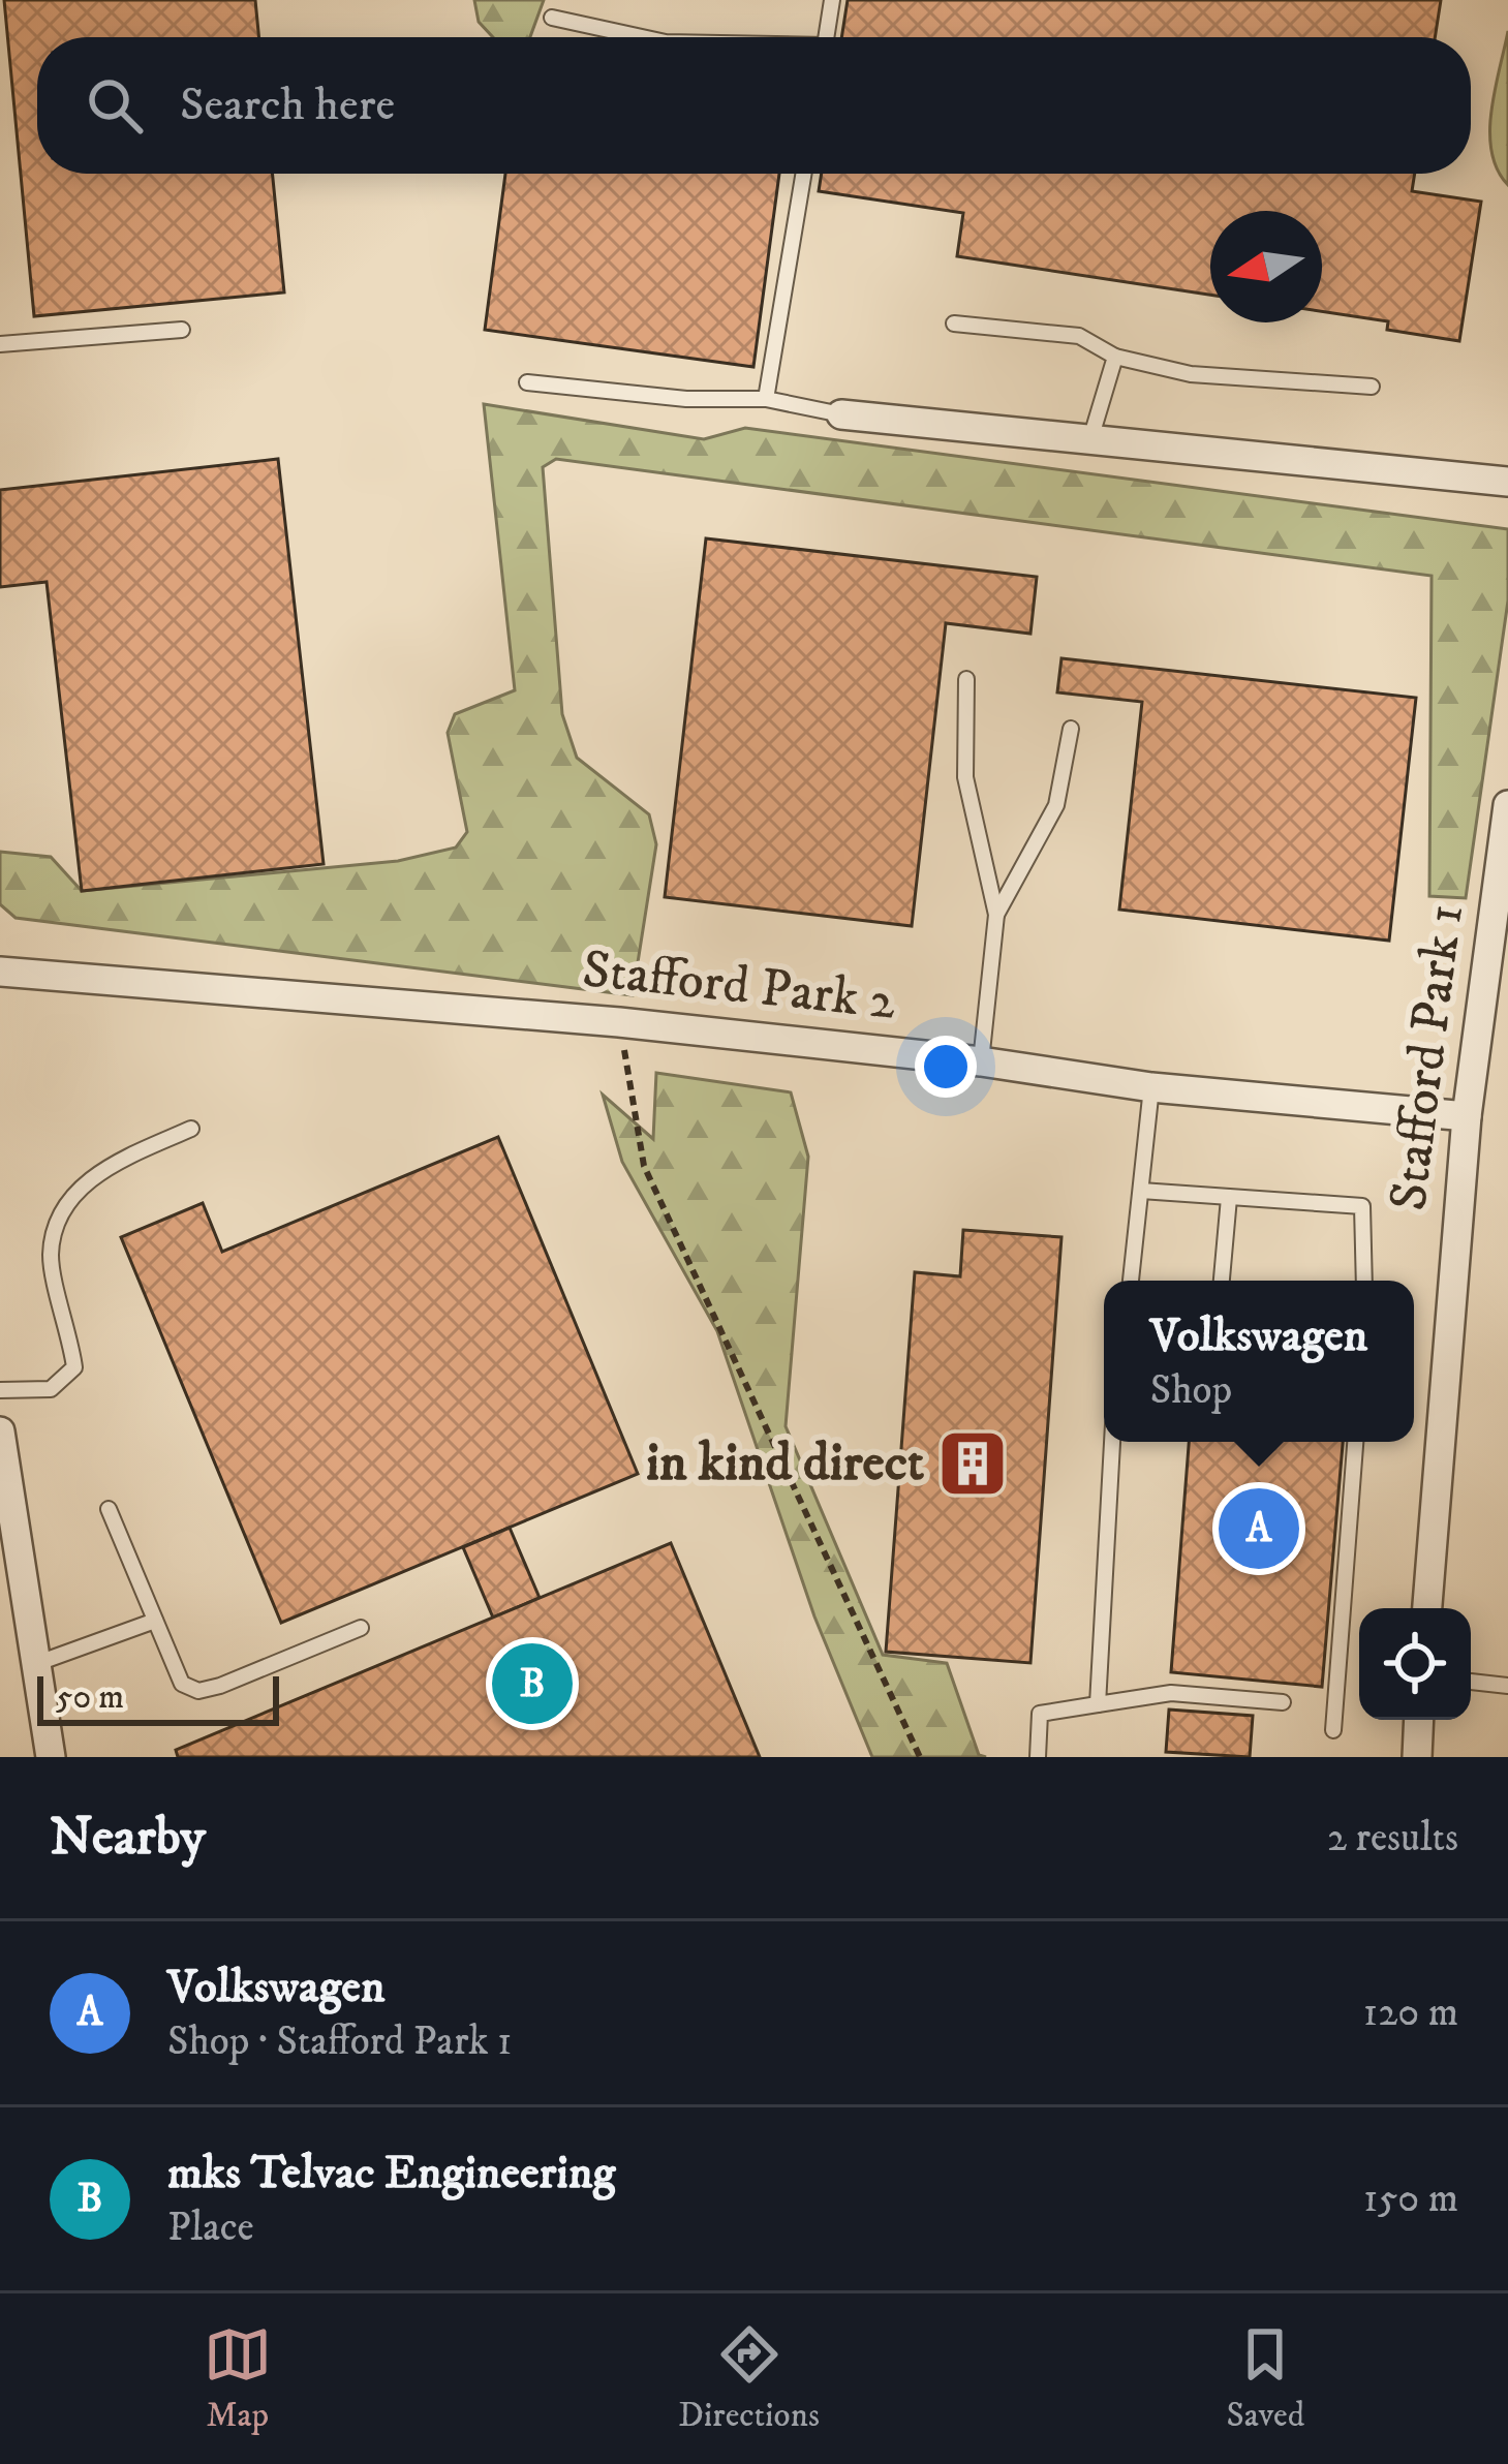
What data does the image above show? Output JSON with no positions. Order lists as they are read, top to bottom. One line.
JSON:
{"streets":{"street":["Stafford Park 2","Stafford Park 1"]},"crossings":[["Stafford Park 2","Stafford Park 1"]],"places":{"building":["in kind direct"]},"scale_bar":"50 m","north":"left","page":{"search":"Search here","popup":["Volkswagen","Shop"],"pins":["A","B"],"scale":"50 m","heading":["Nearby","2 results"],"list":[{"mark":"A","name":"Volkswagen","note":"Shop · Stafford Park 1","value":"120 m"},{"mark":"B","name":"mks Telvac Engineering","note":"Place","value":"150 m"}],"nav":["Map","Directions","Saved"]}}
